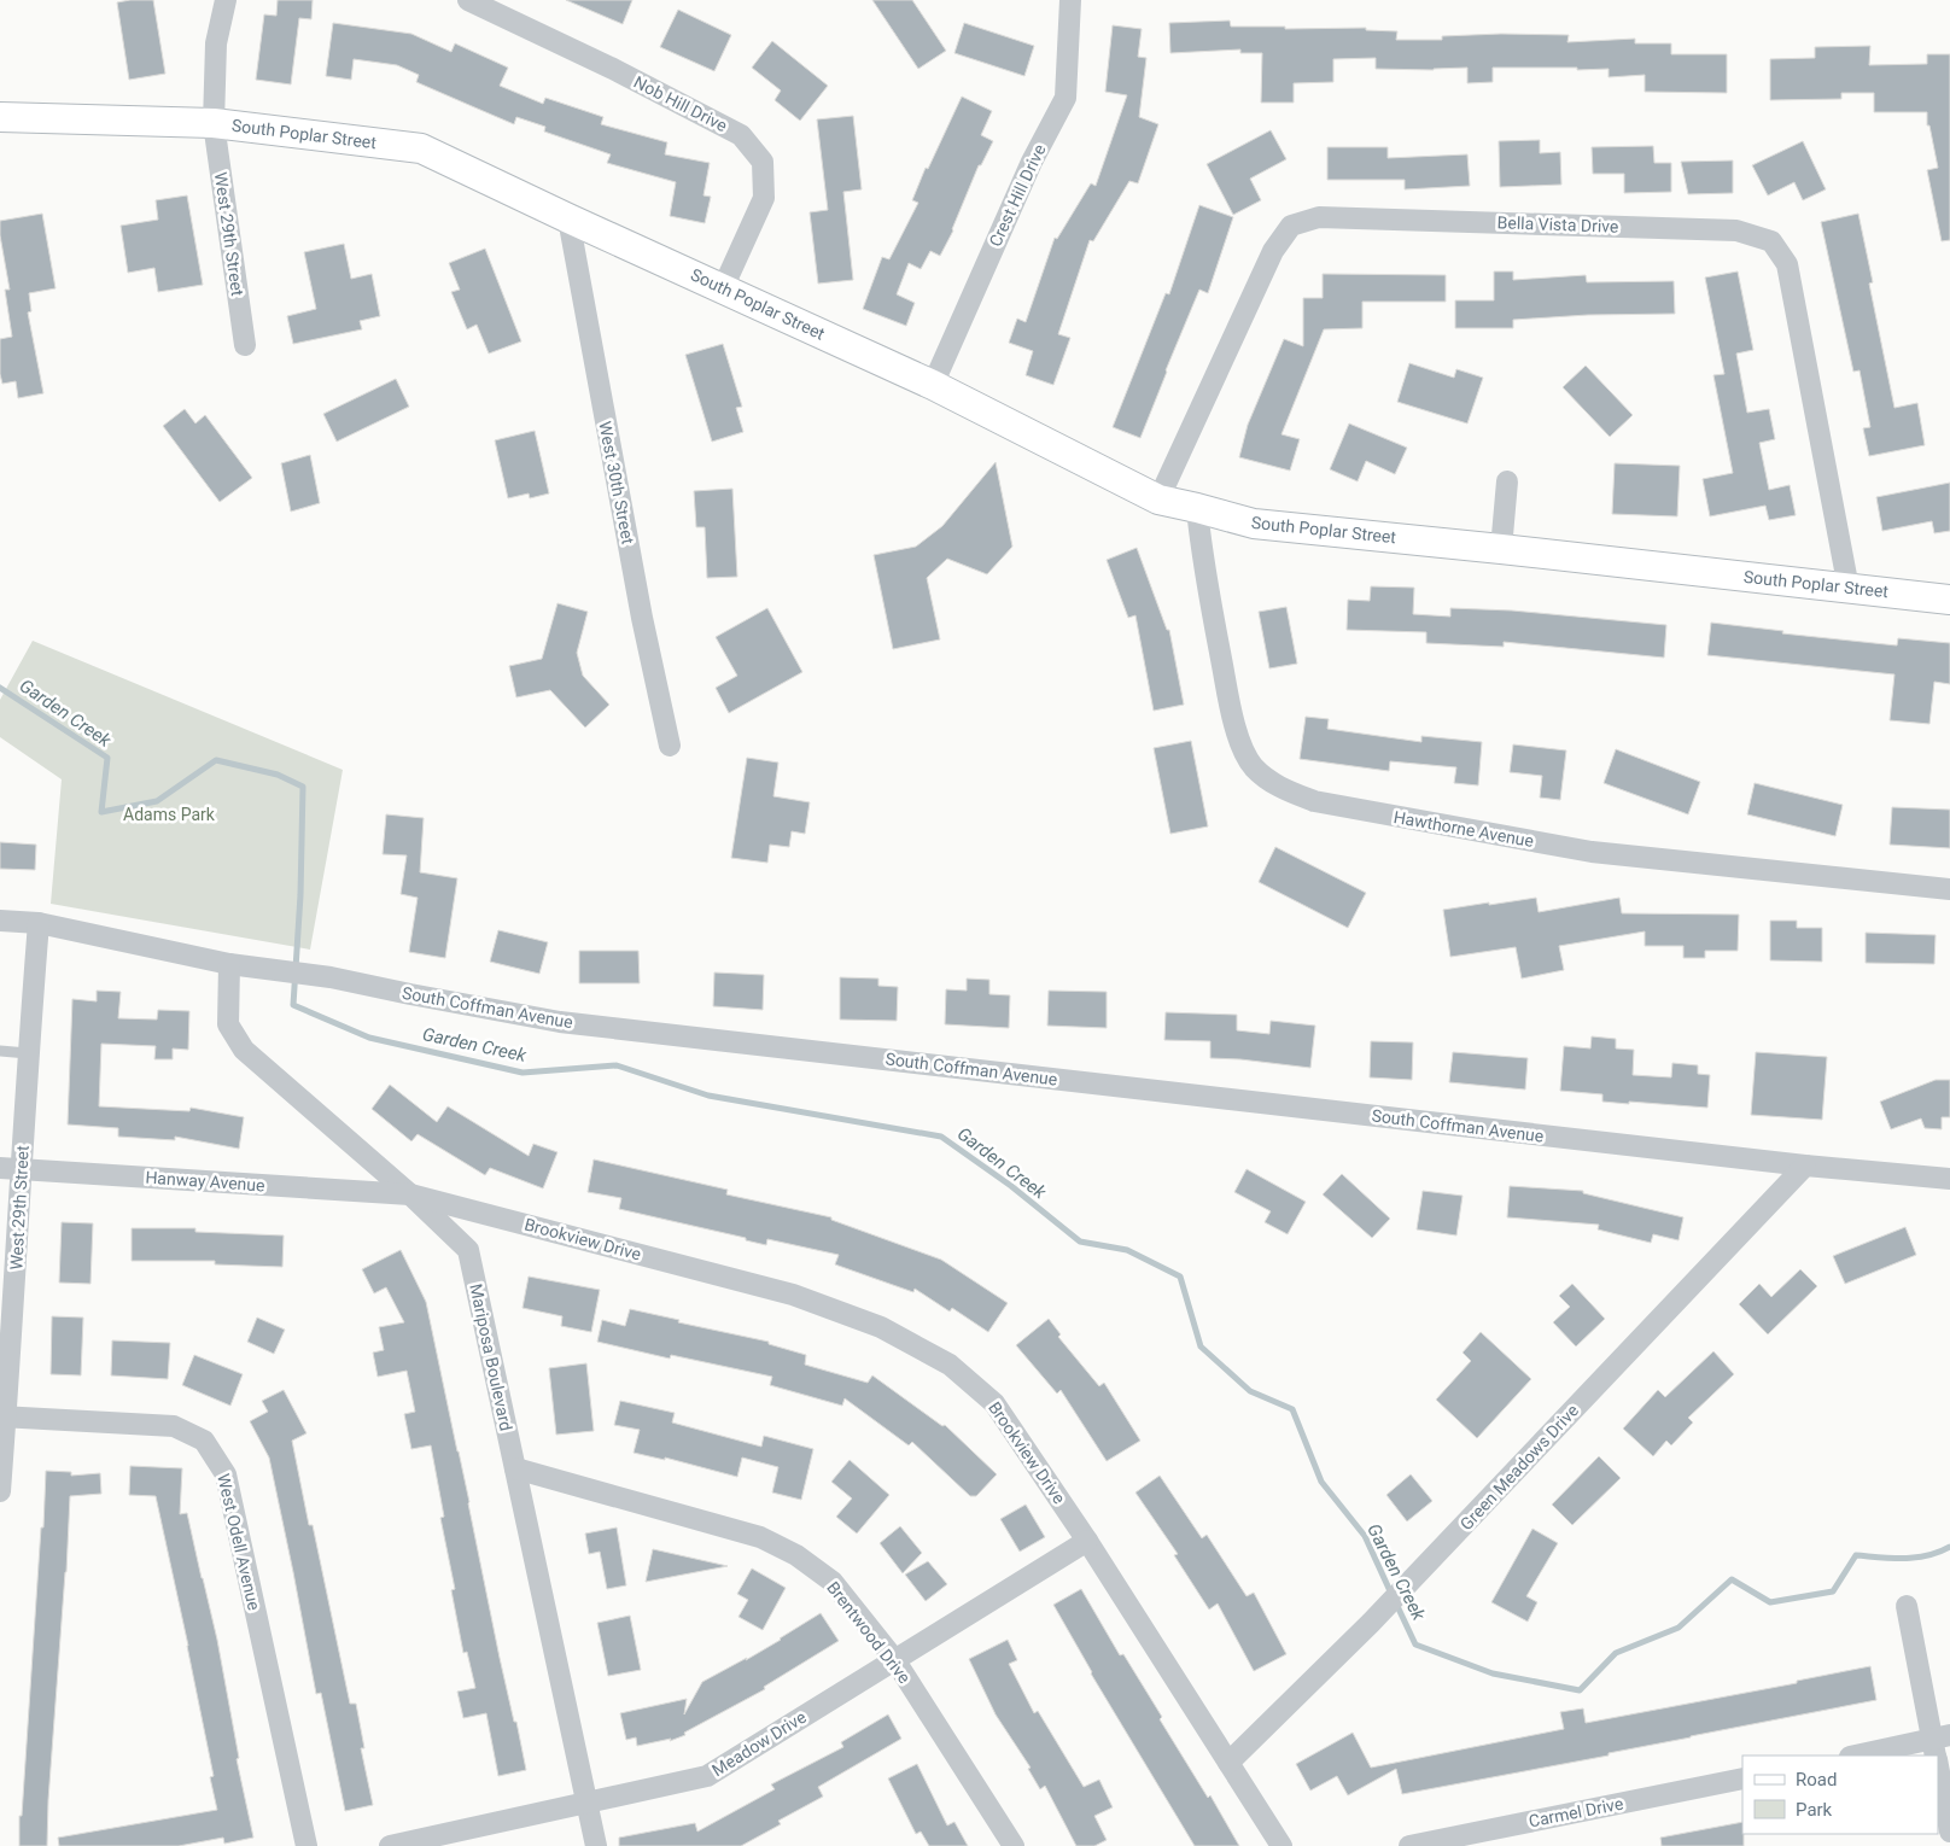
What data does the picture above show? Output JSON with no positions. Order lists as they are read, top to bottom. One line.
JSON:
{"streets":{"main road":["South Poplar Street"],"street":["Nob Hill Drive","Crest Hill Drive","Bella Vista Drive","West 29th Street","West 30th Street","Hawthorne Avenue","South Coffman Avenue","Hanway Avenue","Brookview Drive","Mariposa Boulevard","Green Meadows Drive","West Odell Avenue","Brentwood Drive","Meadow Drive","Carmel Drive"]},"crossings":[["Nob Hill Drive","South Poplar Street"],["South Poplar Street","Crest Hill Drive"],["South Poplar Street","Bella Vista Drive"],["South Poplar Street","West 29th Street"],["South Poplar Street","West 30th Street"],["South Poplar Street","Hawthorne Avenue"],["West 29th Street","South Coffman Avenue"],["West 29th Street","Hanway Avenue"],["West 29th Street","West Odell Avenue"],["South Coffman Avenue","Mariposa Boulevard"],["South Coffman Avenue","Green Meadows Drive"],["Hanway Avenue","Brookview Drive"],["Hanway Avenue","Mariposa Boulevard"],["Brookview Drive","Mariposa Boulevard"],["Brookview Drive","Green Meadows Drive"],["Brookview Drive","Meadow Drive"],["Mariposa Boulevard","Brentwood Drive"],["Mariposa Boulevard","Meadow Drive"],["Brentwood Drive","Meadow Drive"]],"water":["Garden Creek"],"parks":["Adams Park"],"legend":["Road","Park"]}
